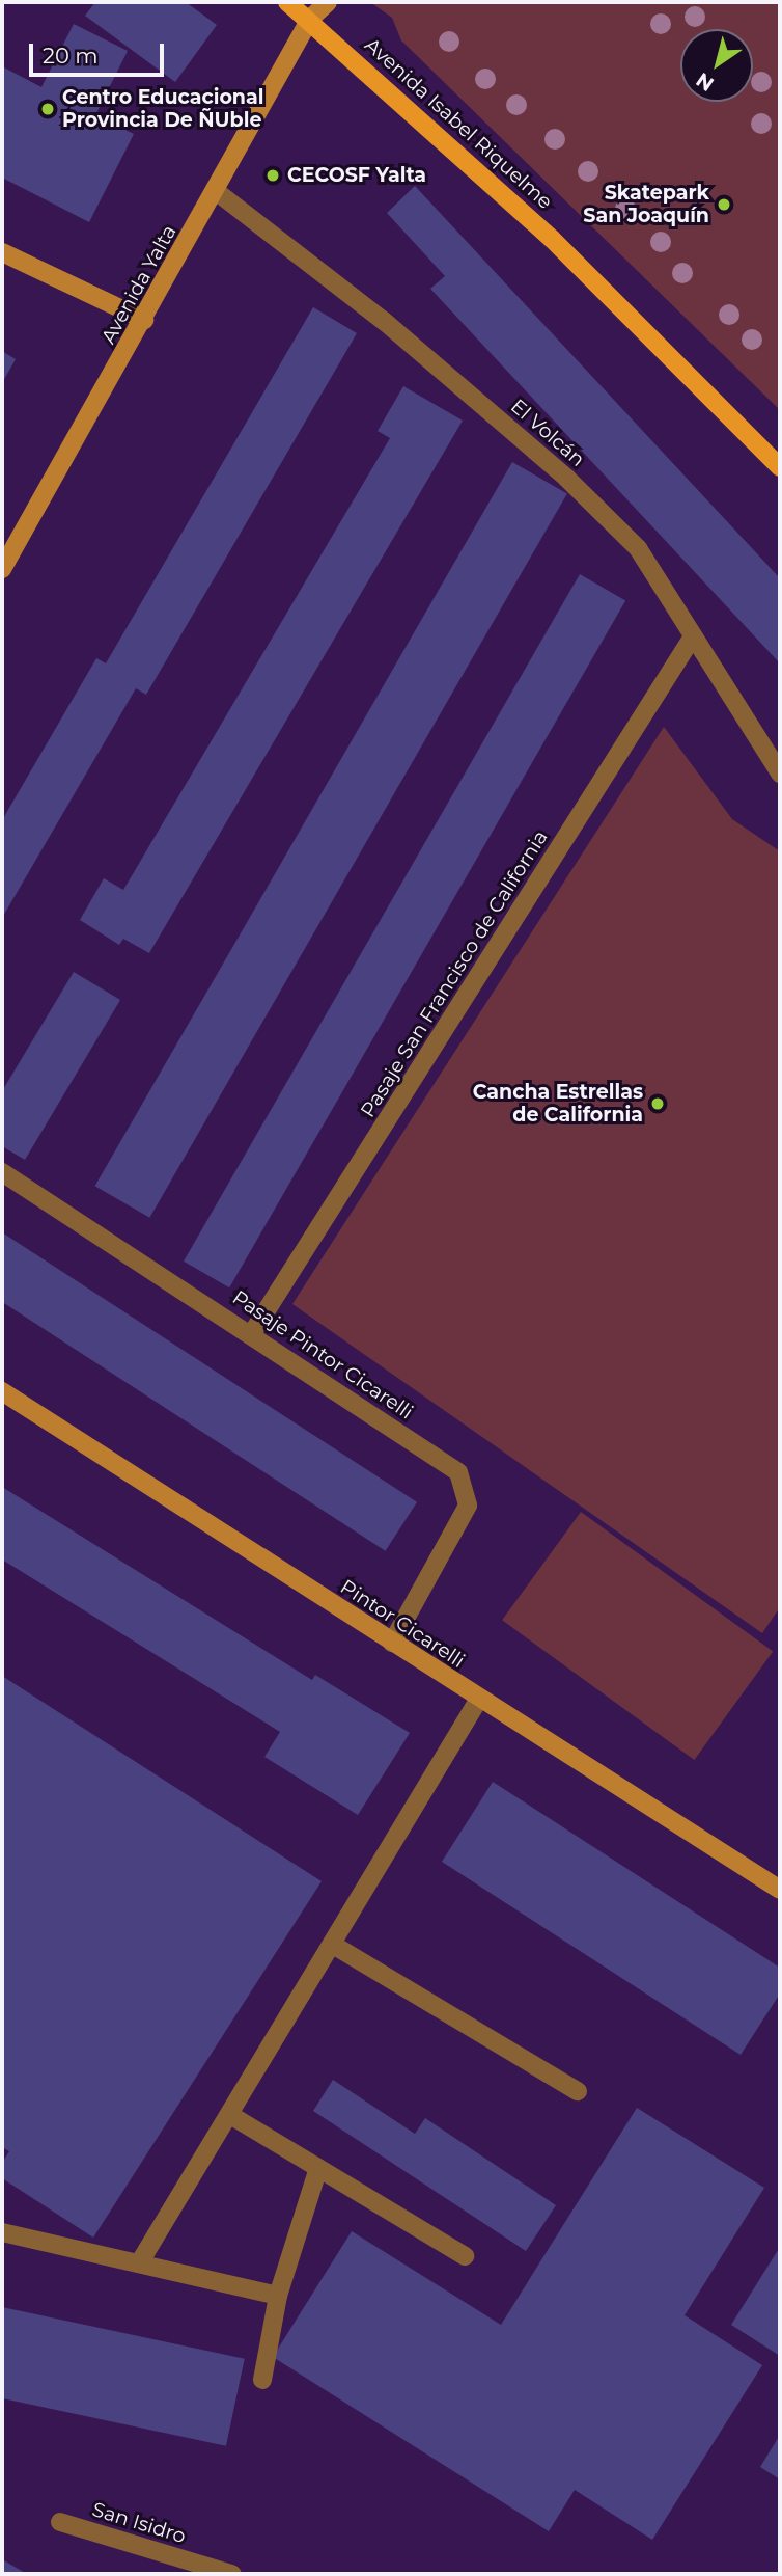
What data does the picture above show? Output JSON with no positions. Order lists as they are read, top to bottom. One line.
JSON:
{"streets":{"main road":["Avenida Isabel Riquelme"],"street":["Avenida Yalta","El Volcán","Pasaje San Francisco de California","Pasaje Pintor Cicarelli","Pintor Cicarelli","San Isidro"]},"crossings":[["Avenida Isabel Riquelme","Avenida Yalta"],["Avenida Yalta","El Volcán"],["El Volcán","Pasaje San Francisco de California"],["Pasaje San Francisco de California","Pasaje Pintor Cicarelli"],["Pasaje Pintor Cicarelli","Pintor Cicarelli"]],"places":["Centro Educacional Provincia De ÑUble","CECOSF Yalta","Skatepark San Joaquín","Cancha Estrellas de California"],"scale_bar":"20 m","north":"bottom left"}
